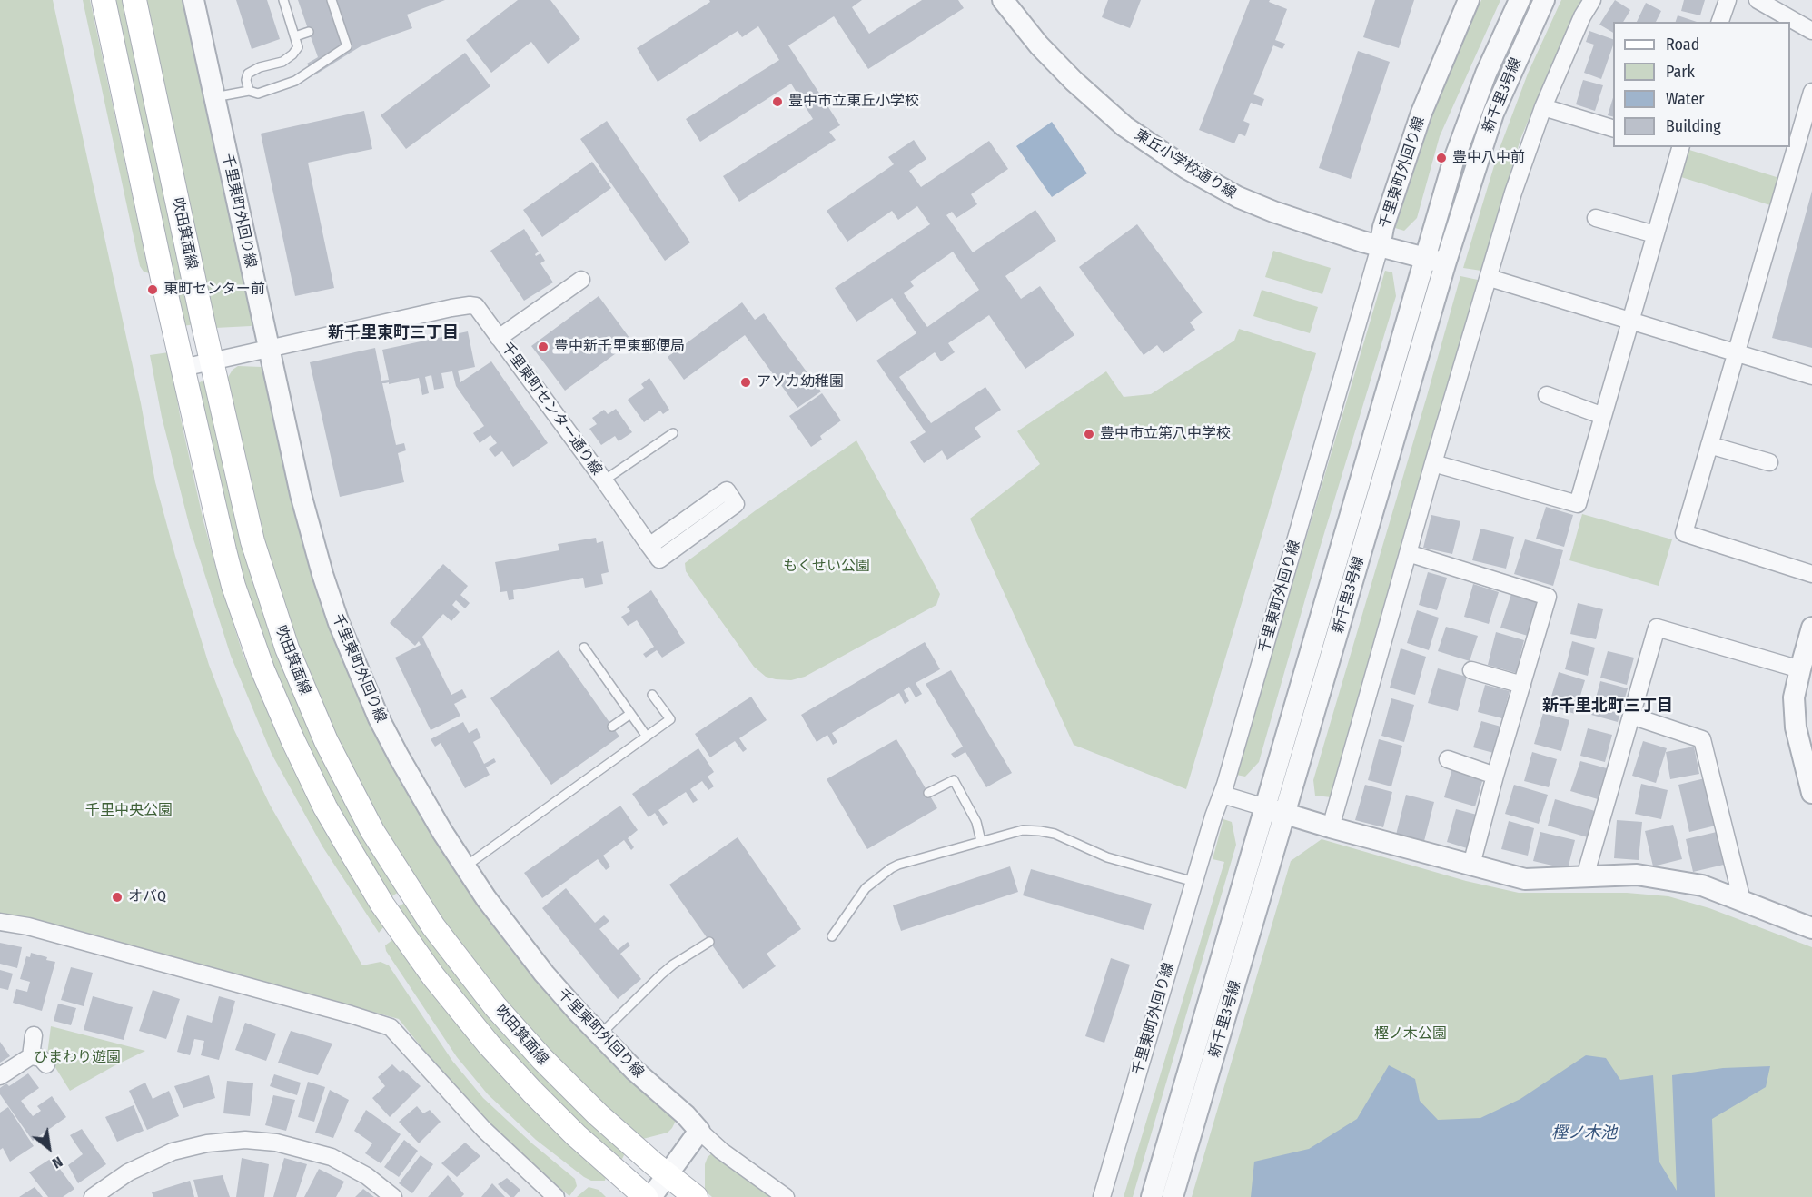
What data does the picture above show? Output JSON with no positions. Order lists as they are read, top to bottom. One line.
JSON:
{"streets":{"main road":["吹田箕面線"],"street":["新千里3号線","東丘小学校通り線","千里東町外回り線","千里東町センター通り線"]},"crossings":[["新千里3号線","東丘小学校通り線"],["東丘小学校通り線","千里東町外回り線"],["千里東町外回り線","千里東町センター通り線"],["吹田箕面線","千里東町センター通り線"]],"districts":["新千里東町三丁目","新千里北町三丁目"],"water":["樫ノ木池"],"parks":["もくせい公園","千里中央公園","樫ノ木公園","ひまわり遊園"],"places":["豊中市立東丘小学校","豊中八中前","東町センター前","豊中新千里東郵便局","アソカ幼稚園","豊中市立第八中学校","オバQ"],"legend":["Road","Park","Water","Building"],"north":"bottom right"}
